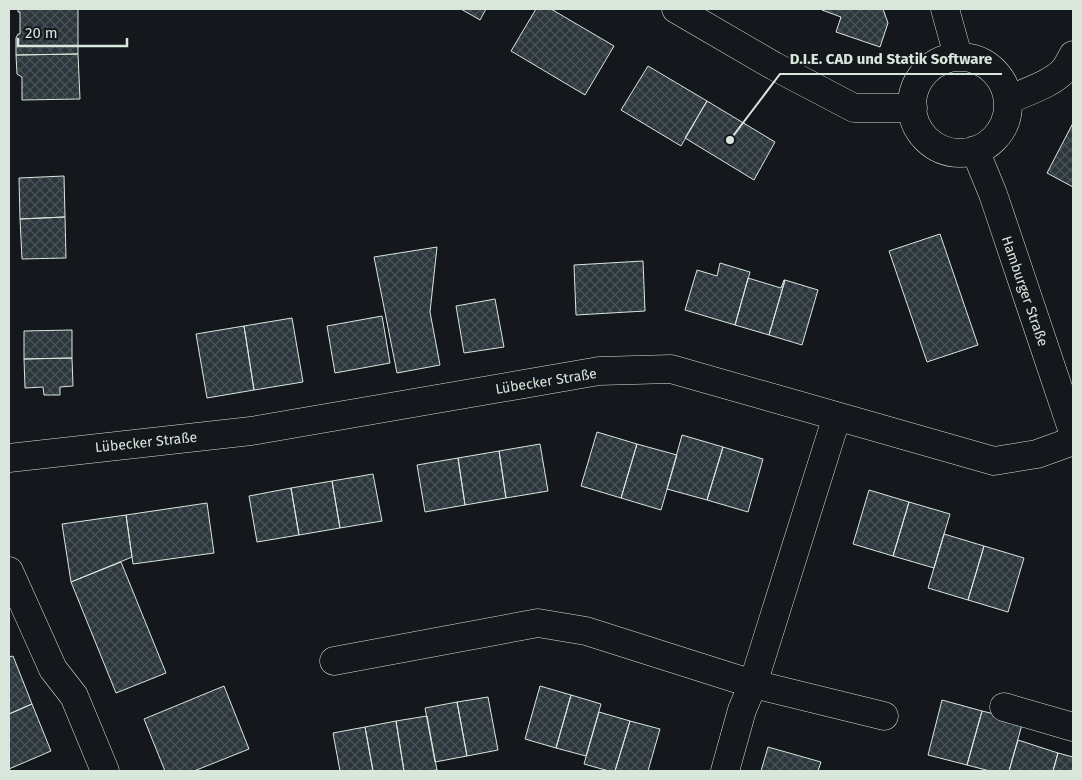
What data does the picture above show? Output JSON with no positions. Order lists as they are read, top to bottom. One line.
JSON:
{"streets":{"street":["Hamburger Straße","Lübecker Straße"]},"places":["D.I.E. CAD und Statik Software"],"scale_bar":"20 m"}
